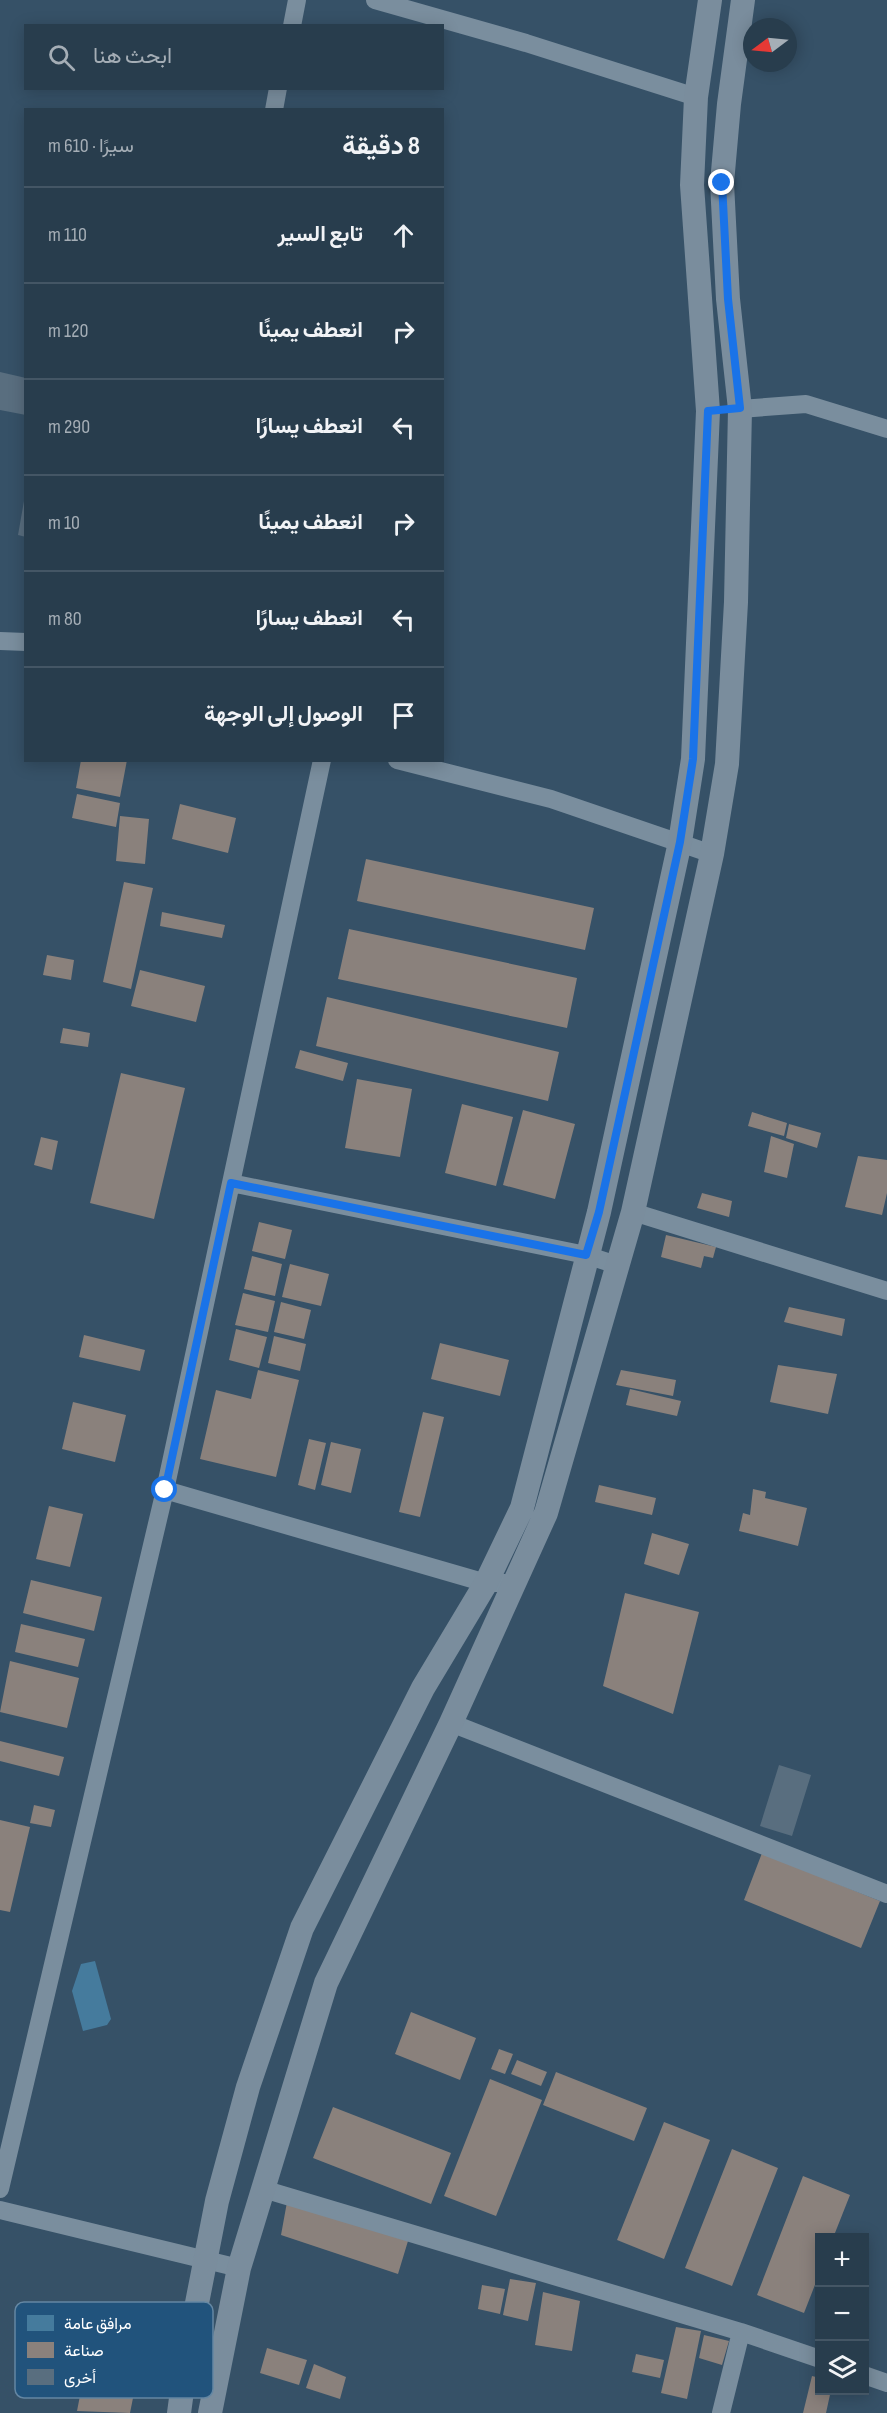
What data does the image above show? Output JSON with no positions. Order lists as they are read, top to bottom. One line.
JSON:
{"legend":["مرافق عامة","صناعة","أخرى"],"north":"left","page":{"search":"ابحث هنا","heading":["8 دقيقة","سيرًا · 610 m"],"list":[["تابع السير","110 m"],["انعطف يمينًا","120 m"],["انعطف يسارًا","290 m"],["انعطف يمينًا","10 m"],["انعطف يسارًا","80 m"],"الوصول إلى الوجهة"],"map_buttons":["+","−"]}}
